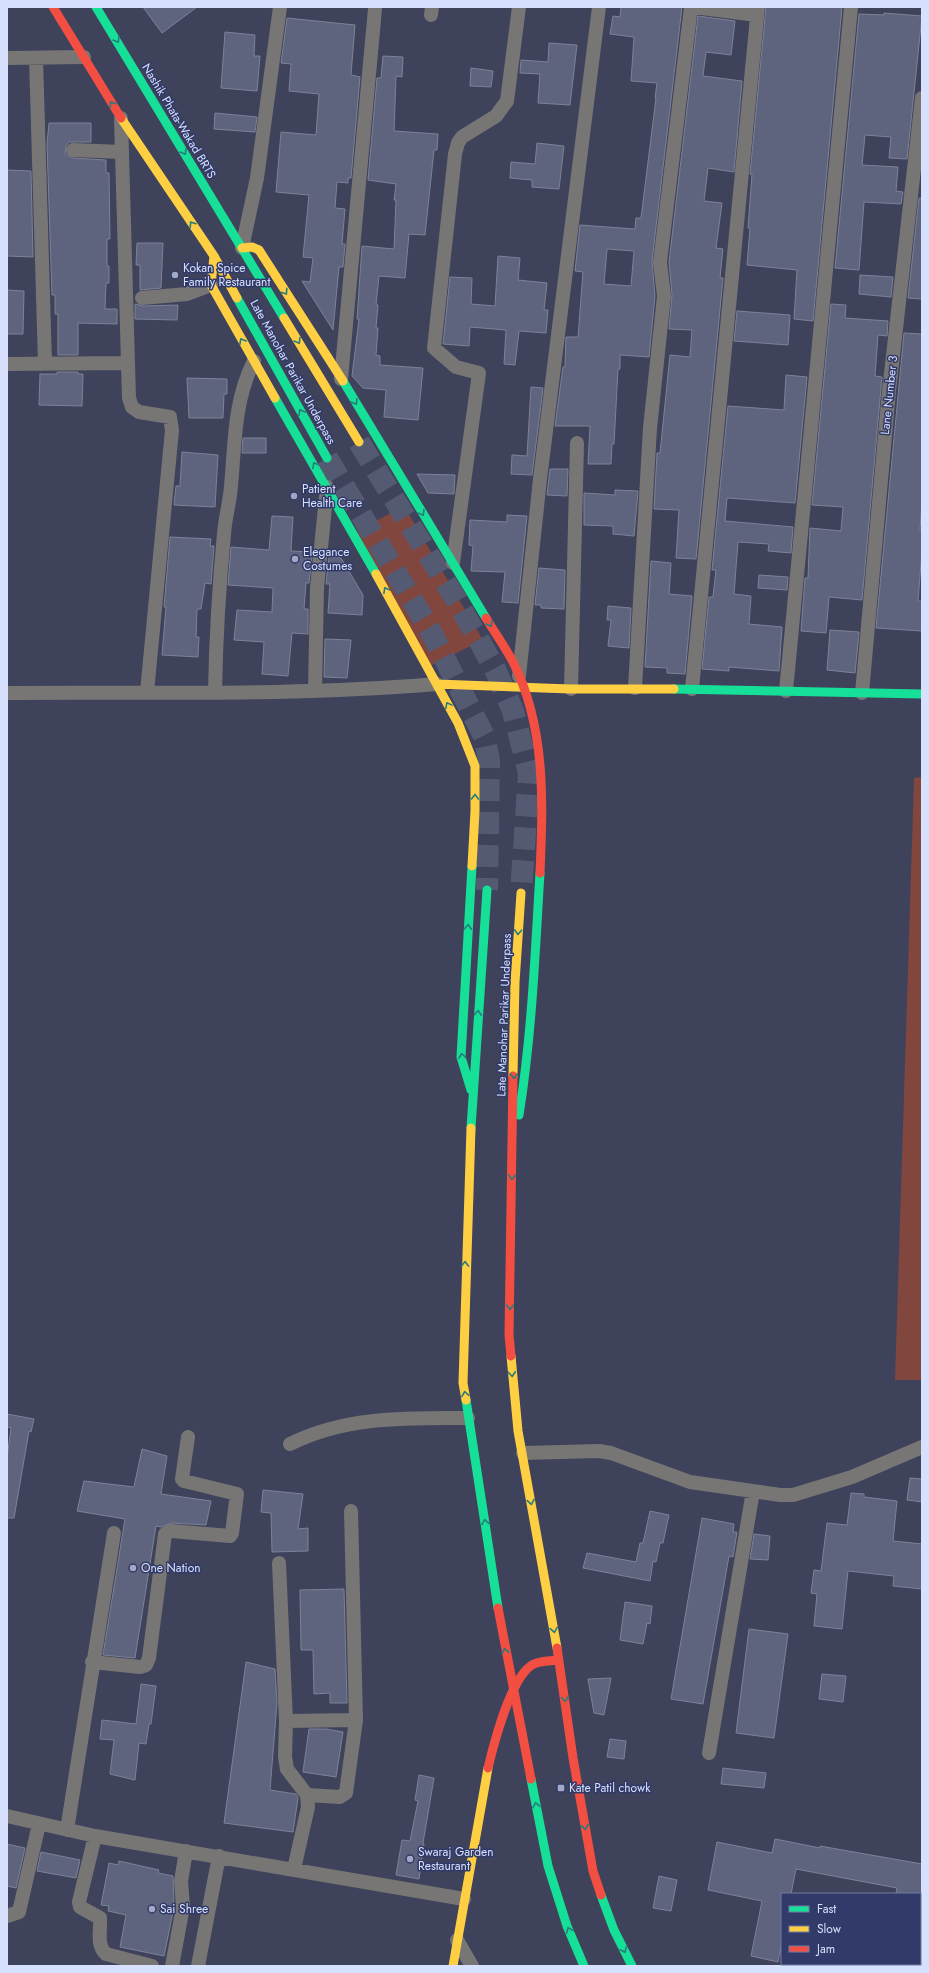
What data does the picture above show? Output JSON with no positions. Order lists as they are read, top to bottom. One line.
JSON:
{"streets":{"main road":["Nashik Phata-Wakad BRTS","Late Manohar Parikar Underpass"],"street":["Lane Number 3"]},"crossings":[["Nashik Phata-Wakad BRTS","Late Manohar Parikar Underpass"]],"one_way":["Nashik Phata-Wakad BRTS"],"places":{"other":["Kokan Spice Family Restaurant","Patient Health Care","Elegance Costumes","One Nation","Swaraj Garden Restaurant","Sai Shree"],"transit":["Kate Patil chowk"]},"legend":["Fast","Slow","Jam"]}
